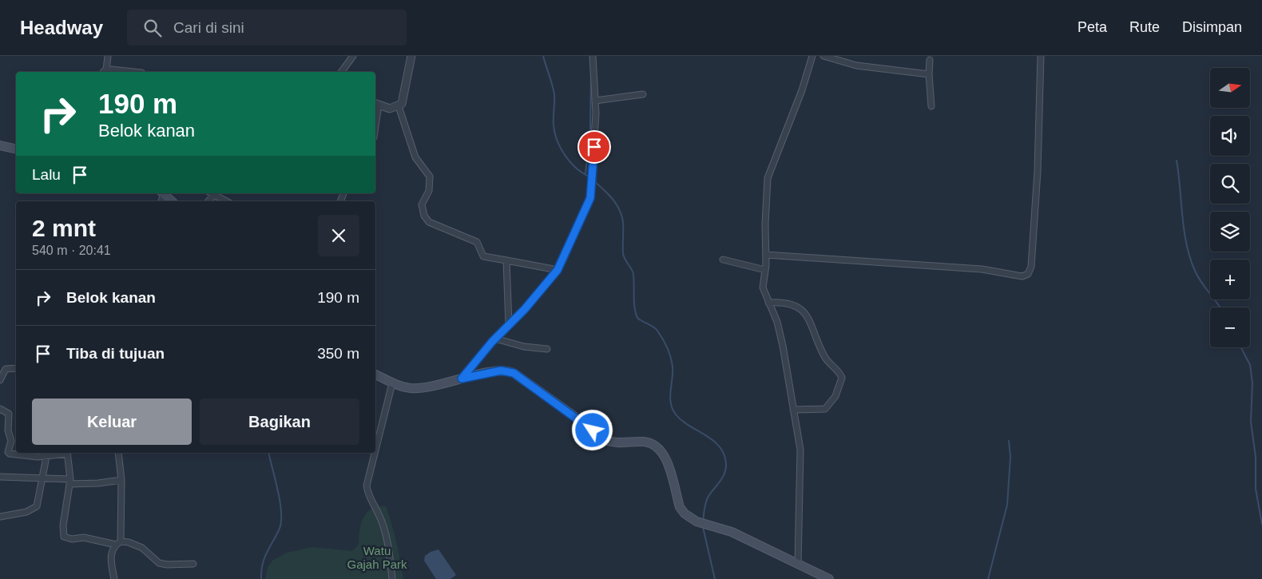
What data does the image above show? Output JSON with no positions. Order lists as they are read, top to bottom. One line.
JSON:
{"parks":["Watu Gajah Park"],"north":"right","page":{"header":"Headway","search":"Cari di sini","nav":["Peta","Rute","Disimpan"],"map_buttons":["+","−"],"turn":["190 m","Belok kanan"],"then":"Lalu","heading":["2 mnt","540 m · 20:41"],"list":[{"name":"Belok kanan","value":"190 m"},{"name":"Tiba di tujuan","value":"350 m"}],"buttons":["Keluar","Bagikan"]}}
